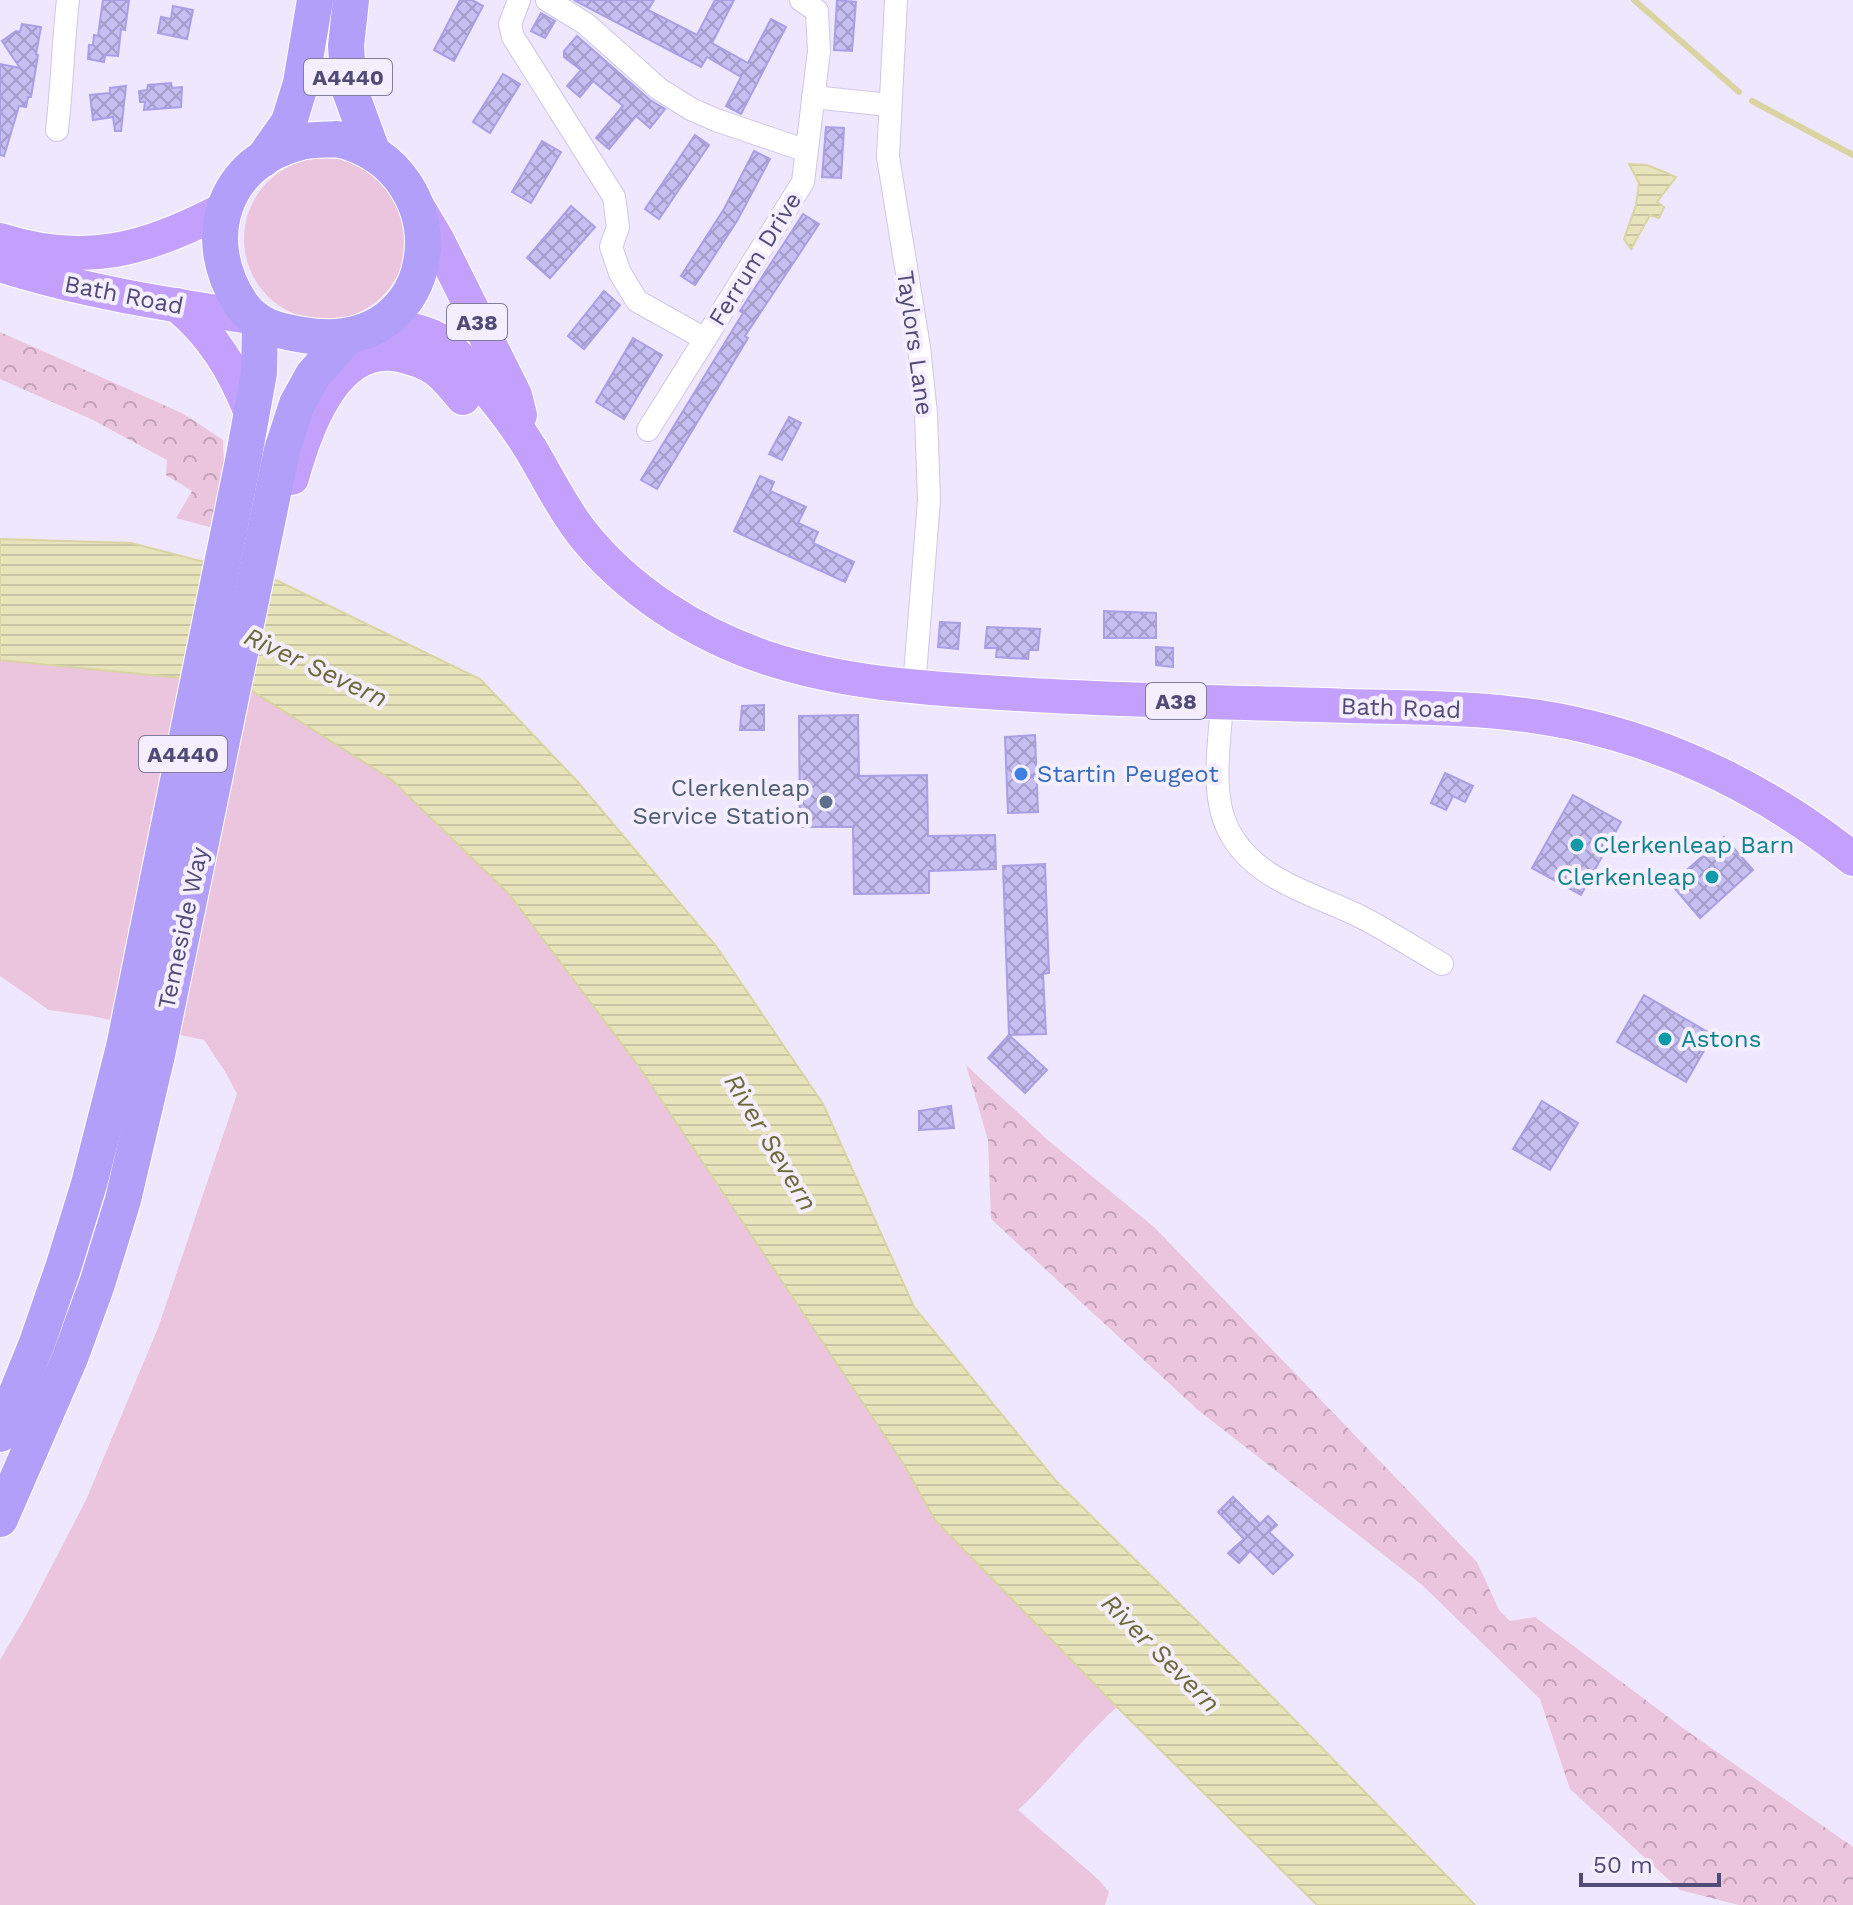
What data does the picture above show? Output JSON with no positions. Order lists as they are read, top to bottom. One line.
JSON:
{"streets":{"highway":["A4440","Temeside Way"],"main road":["Bath Road","A38"],"street":["Ferrum Drive","Taylors Lane"]},"crossings":[["A4440","Bath Road"],["A4440","A38"],["A4440","Temeside Way"],["Bath Road","A38"],["Bath Road","Taylors Lane"],["Bath Road","Temeside Way"],["A38","Taylors Lane"],["A38","Temeside Way"]],"water":["River Severn"],"places":["Startin Peugeot","Clerkenleap Service Station","Clerkenleap Barn","Clerkenleap","Astons"],"scale_bar":"50 m"}
